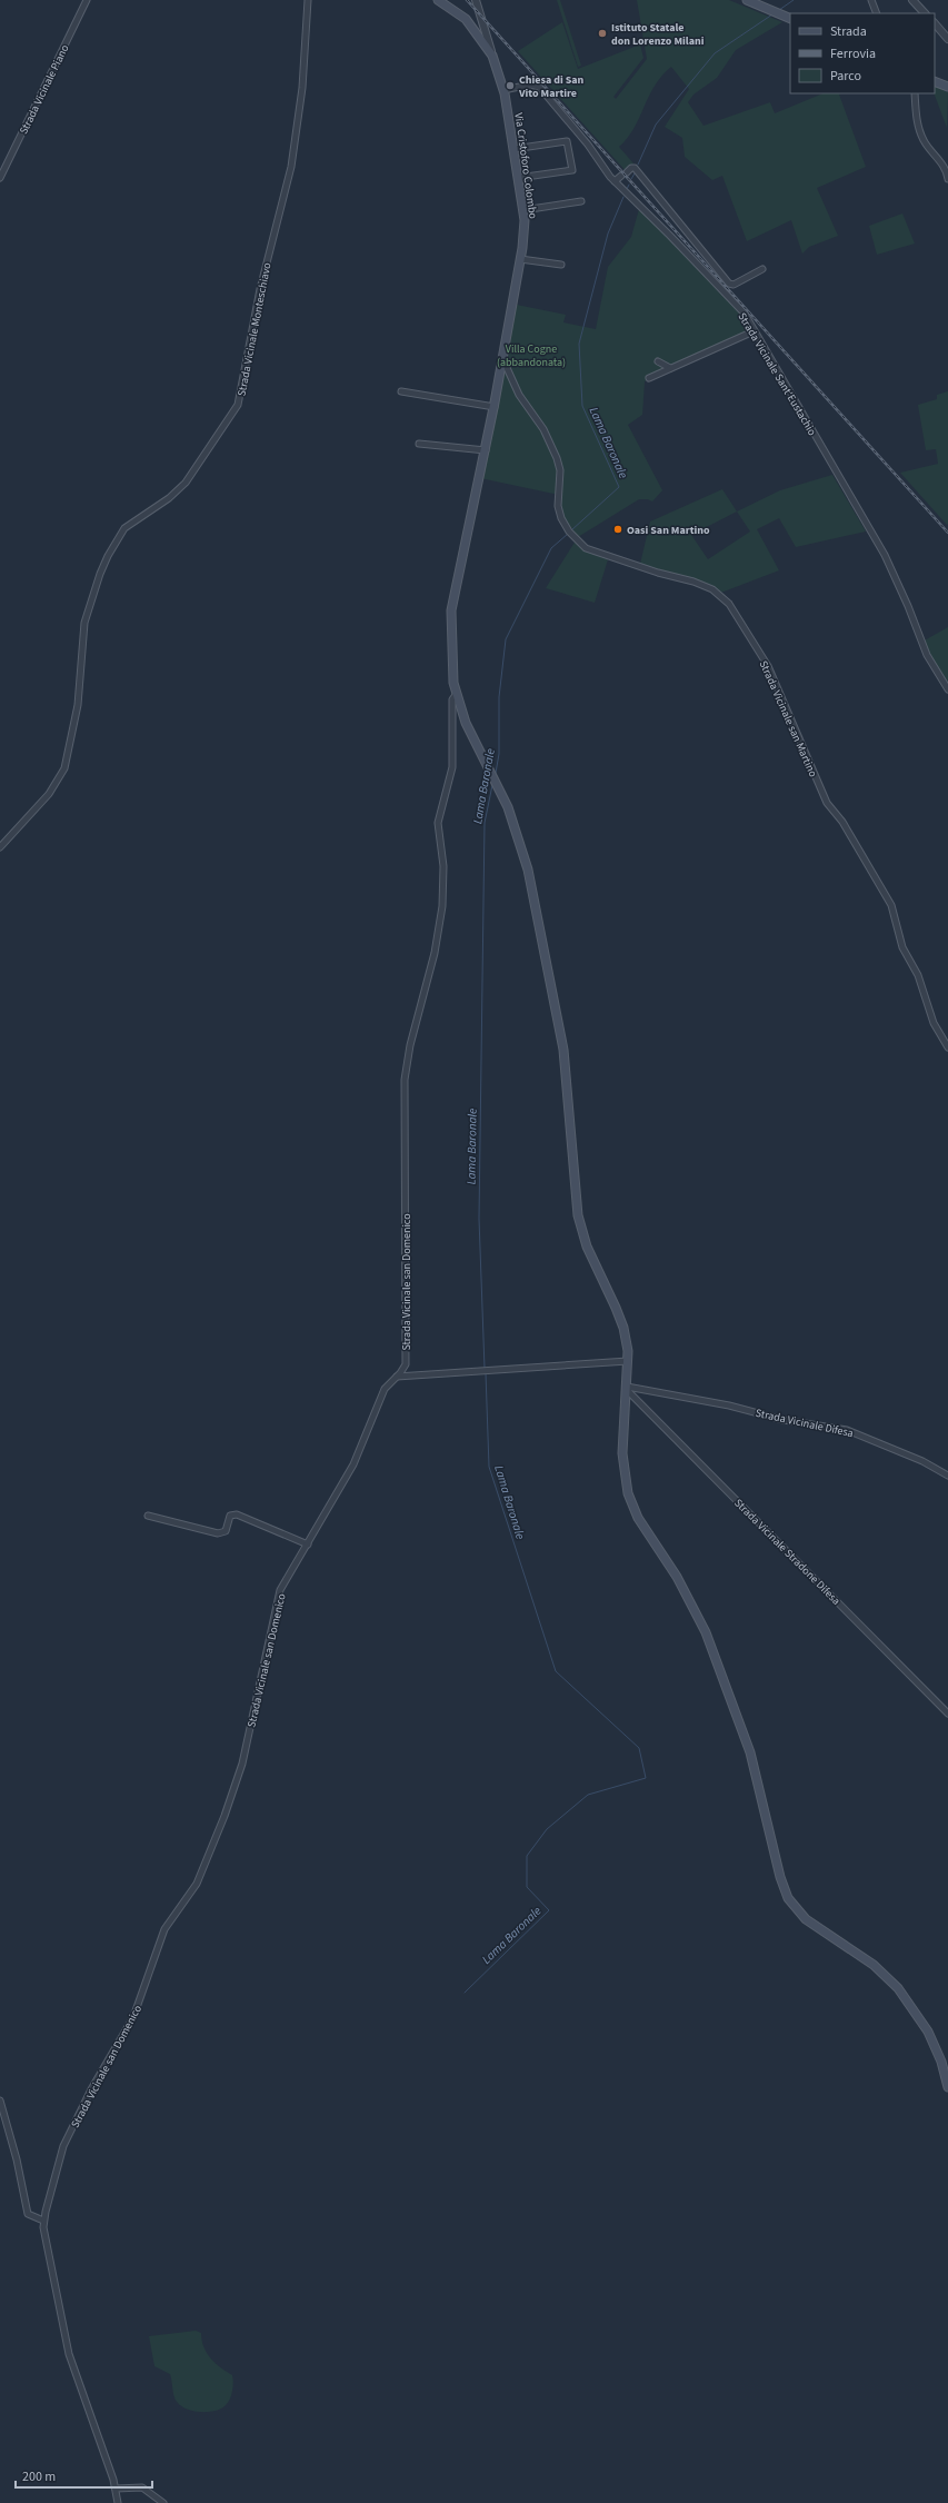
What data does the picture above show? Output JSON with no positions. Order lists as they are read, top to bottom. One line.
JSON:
{"streets":{"main road":["Via Cristoforo Colombo"],"street":["Strada Vicinale Piano","Strada Vicinale Monteschiavo","Strada Vicinale Sant'Eustachio","Strada Vicinale san Martino","Strada Vicinale san Domenico","Strada Vicinale Difesa","Strada Vicinale Stradone Difesa"]},"crossings":[["Via Cristoforo Colombo","Strada Vicinale Sant'Eustachio"],["Via Cristoforo Colombo","Strada Vicinale san Martino"],["Via Cristoforo Colombo","Strada Vicinale san Domenico"],["Via Cristoforo Colombo","Strada Vicinale Difesa"],["Via Cristoforo Colombo","Strada Vicinale Stradone Difesa"],["Strada Vicinale Difesa","Strada Vicinale Stradone Difesa"]],"water":["Lama Baronale"],"parks":["Villa Cogne (abbandonata)"],"places":["Istituto Statale don Lorenzo Milani","Chiesa di San Vito Martire","Oasi San Martino"],"legend":["Strada","Ferrovia","Parco"],"scale_bar":"200 m"}
